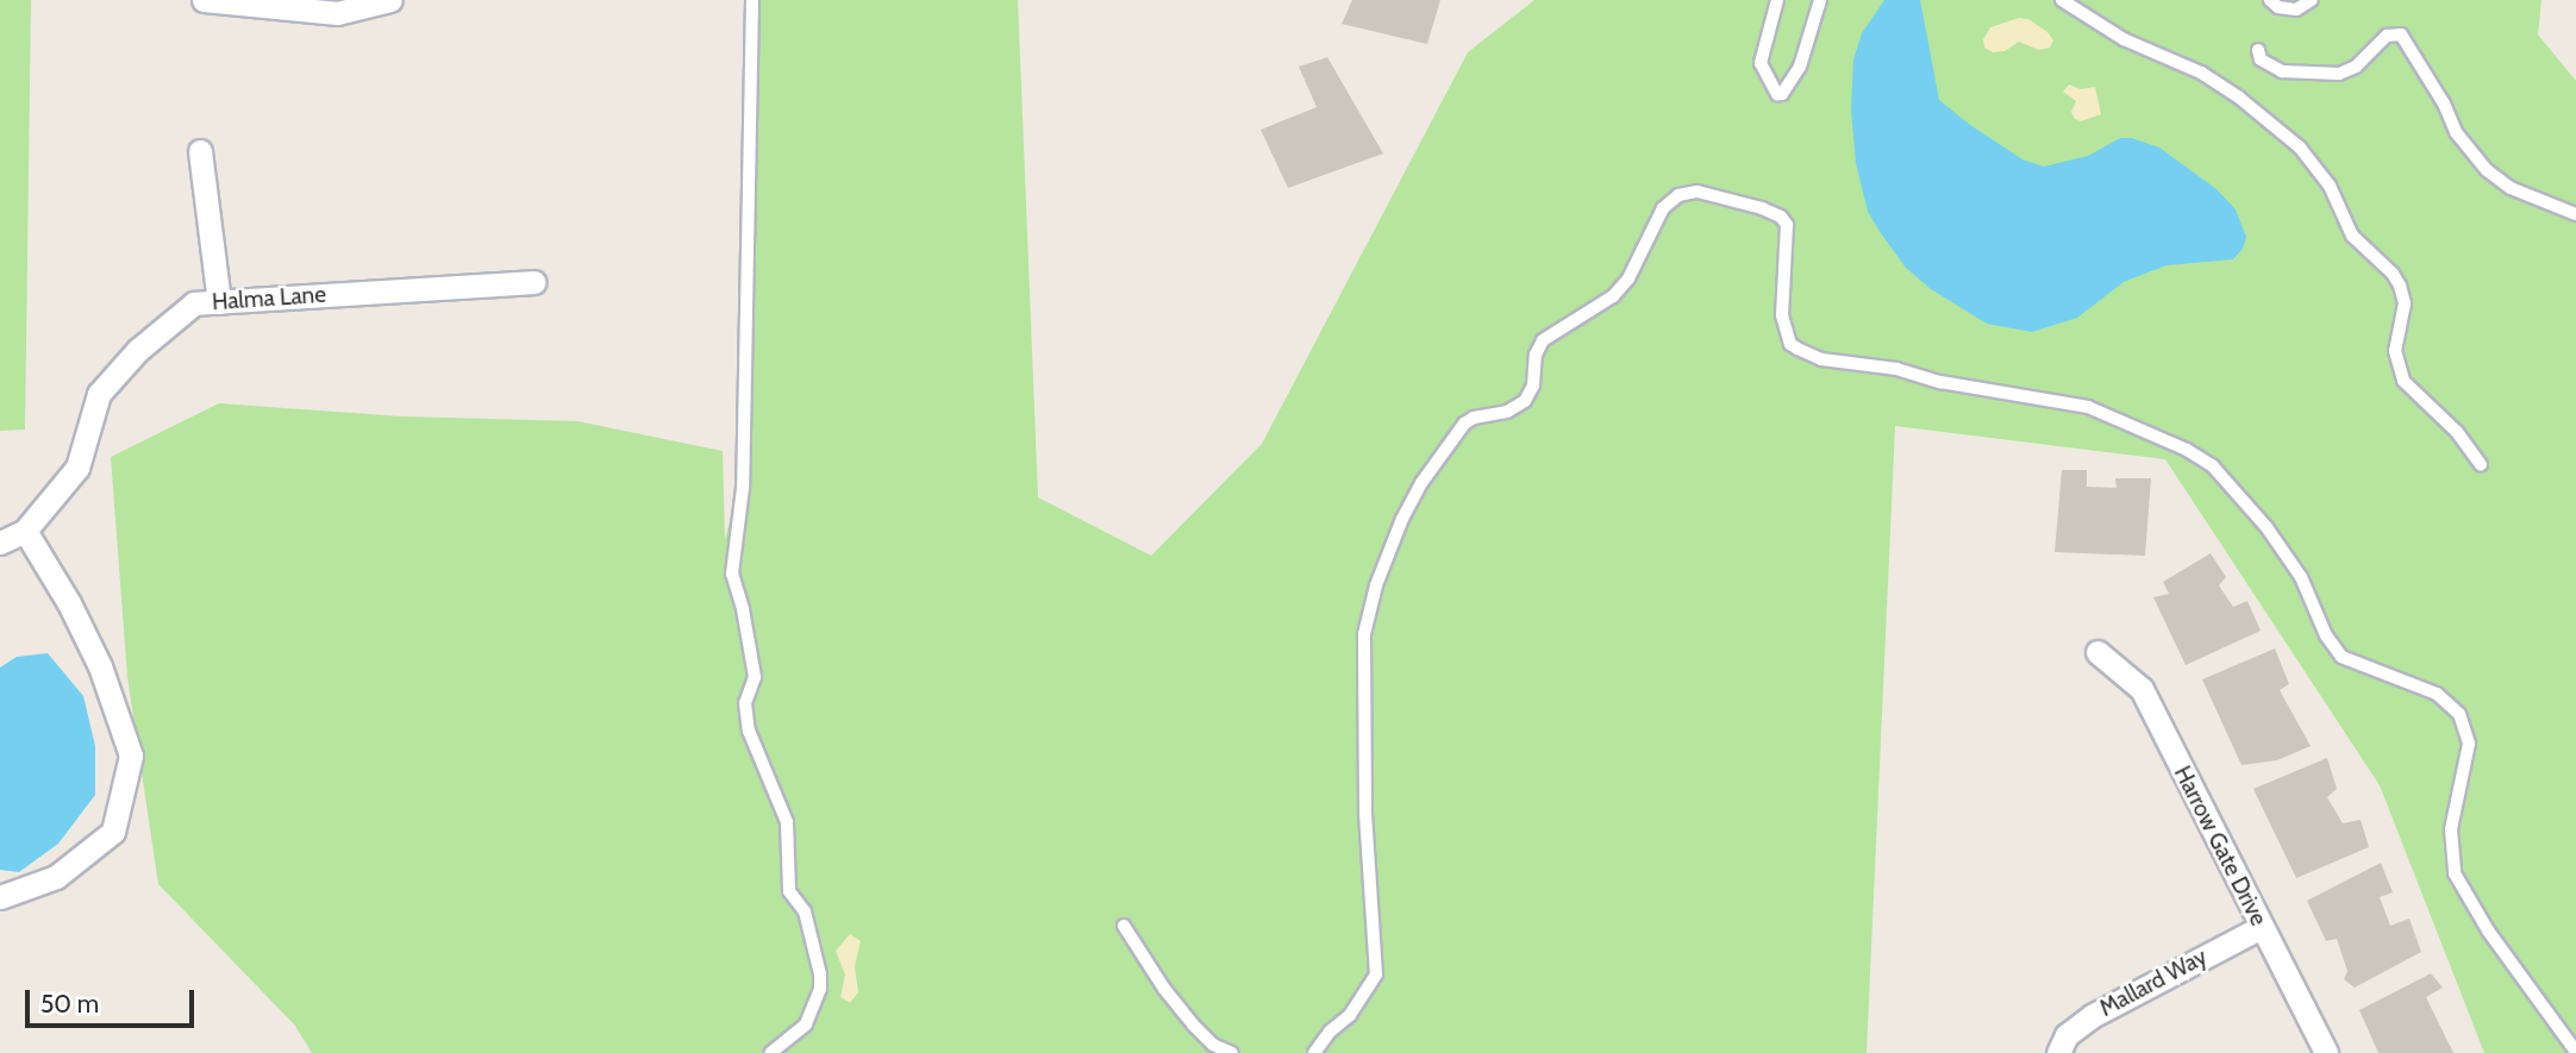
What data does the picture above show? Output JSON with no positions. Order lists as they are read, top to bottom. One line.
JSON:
{"streets":{"street":["Halma Lane","Harrow Gate Drive","Mallard Way"]},"crossings":[["Harrow Gate Drive","Mallard Way"]],"scale_bar":"50 m"}
